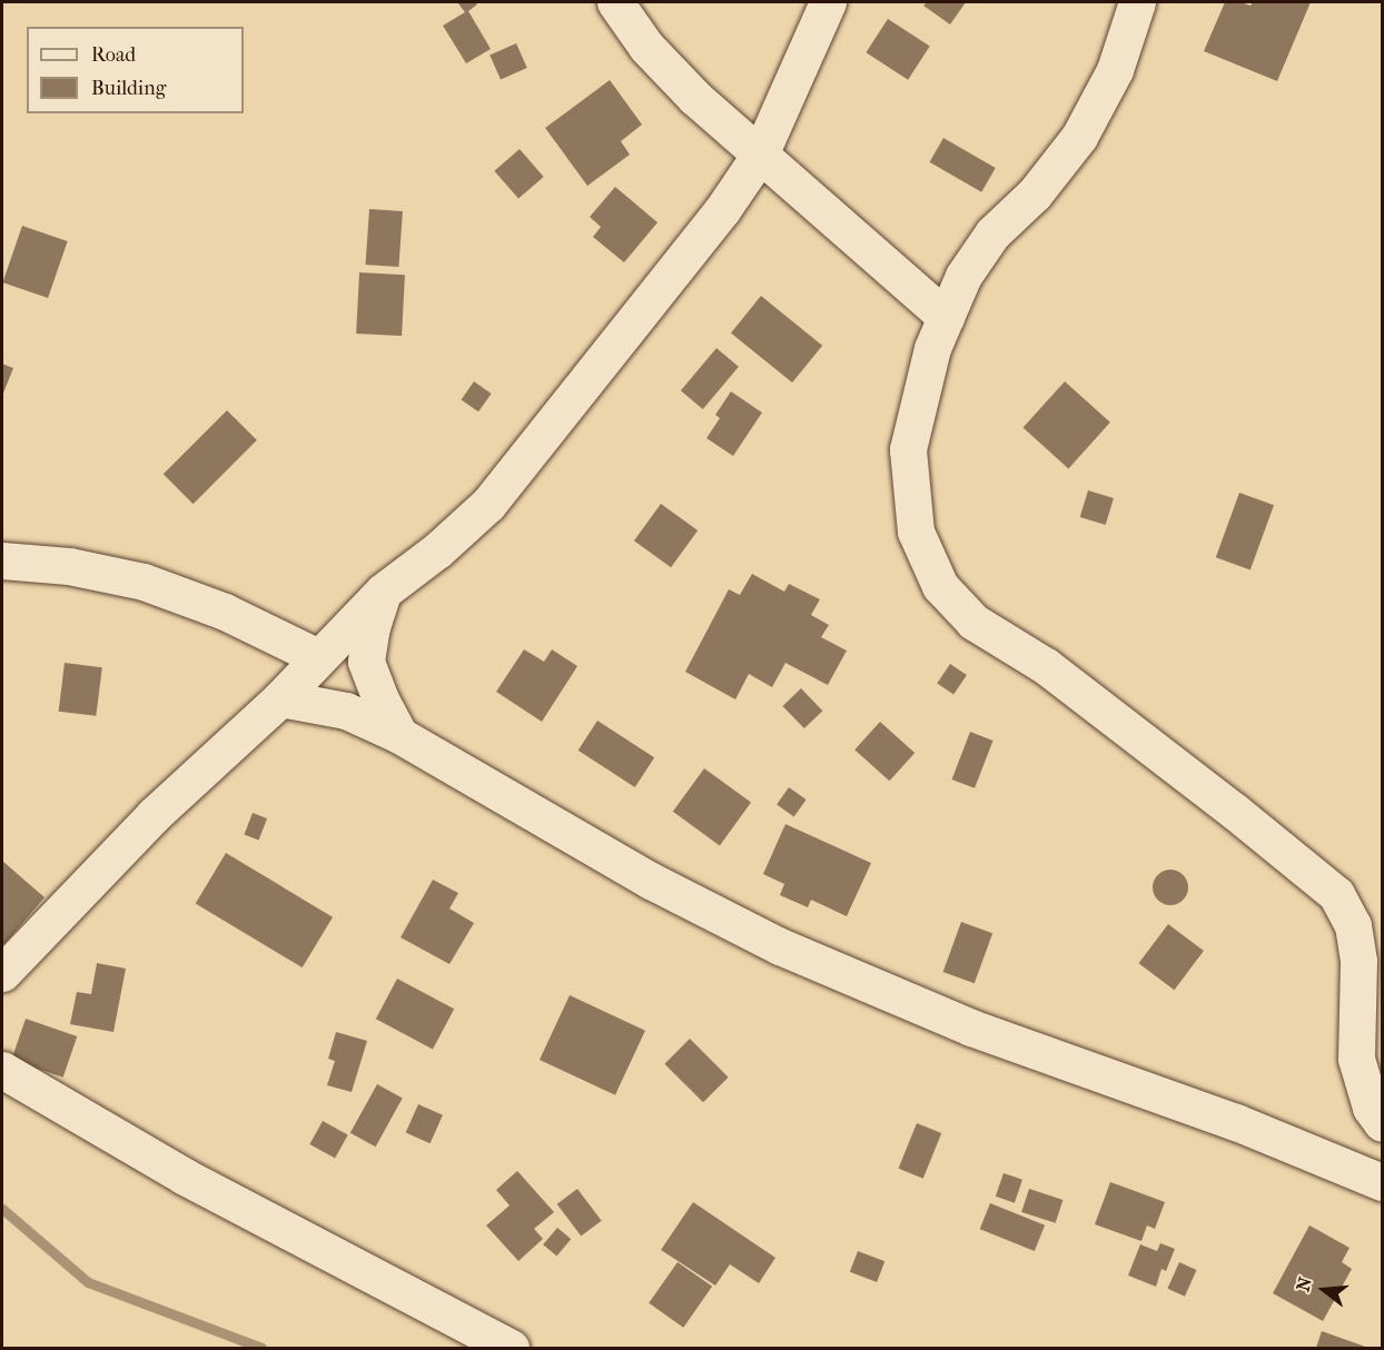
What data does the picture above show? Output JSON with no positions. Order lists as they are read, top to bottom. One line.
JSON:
{"legend":["Road","Building"],"north":"left"}
